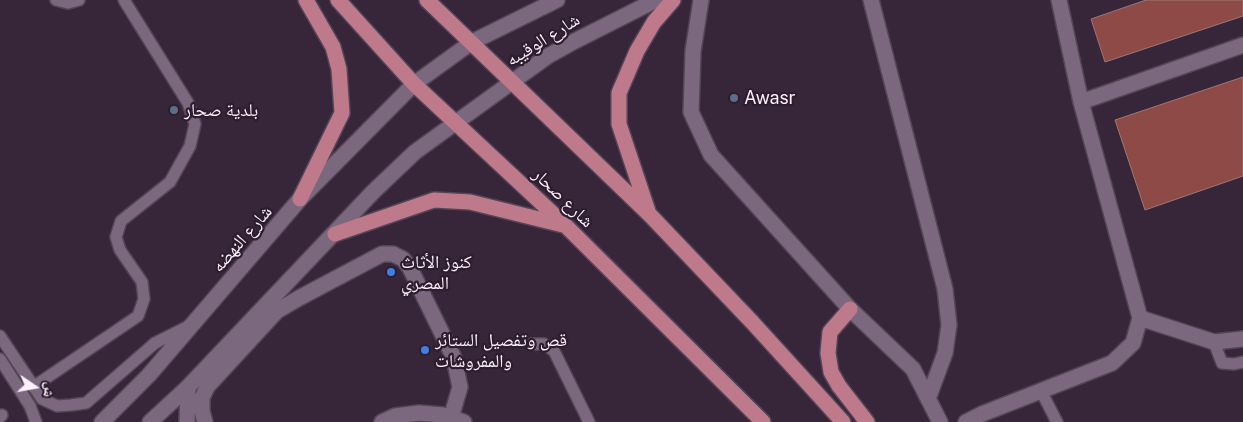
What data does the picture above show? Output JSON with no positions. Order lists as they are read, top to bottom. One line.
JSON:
{"streets":{"main road":["شارع صحار"],"street":["شارع الوقيبه","شارع النهضه"]},"crossings":[["شارع الوقيبه","شارع صحار"],["شارع الوقيبه","شارع النهضه"],["شارع صحار","شارع النهضه"]],"places":["Awasr","بلدية صحار","كنوز الأثاث المصري","قص وتفصيل الستائر والمفروشات"],"north":"right"}
